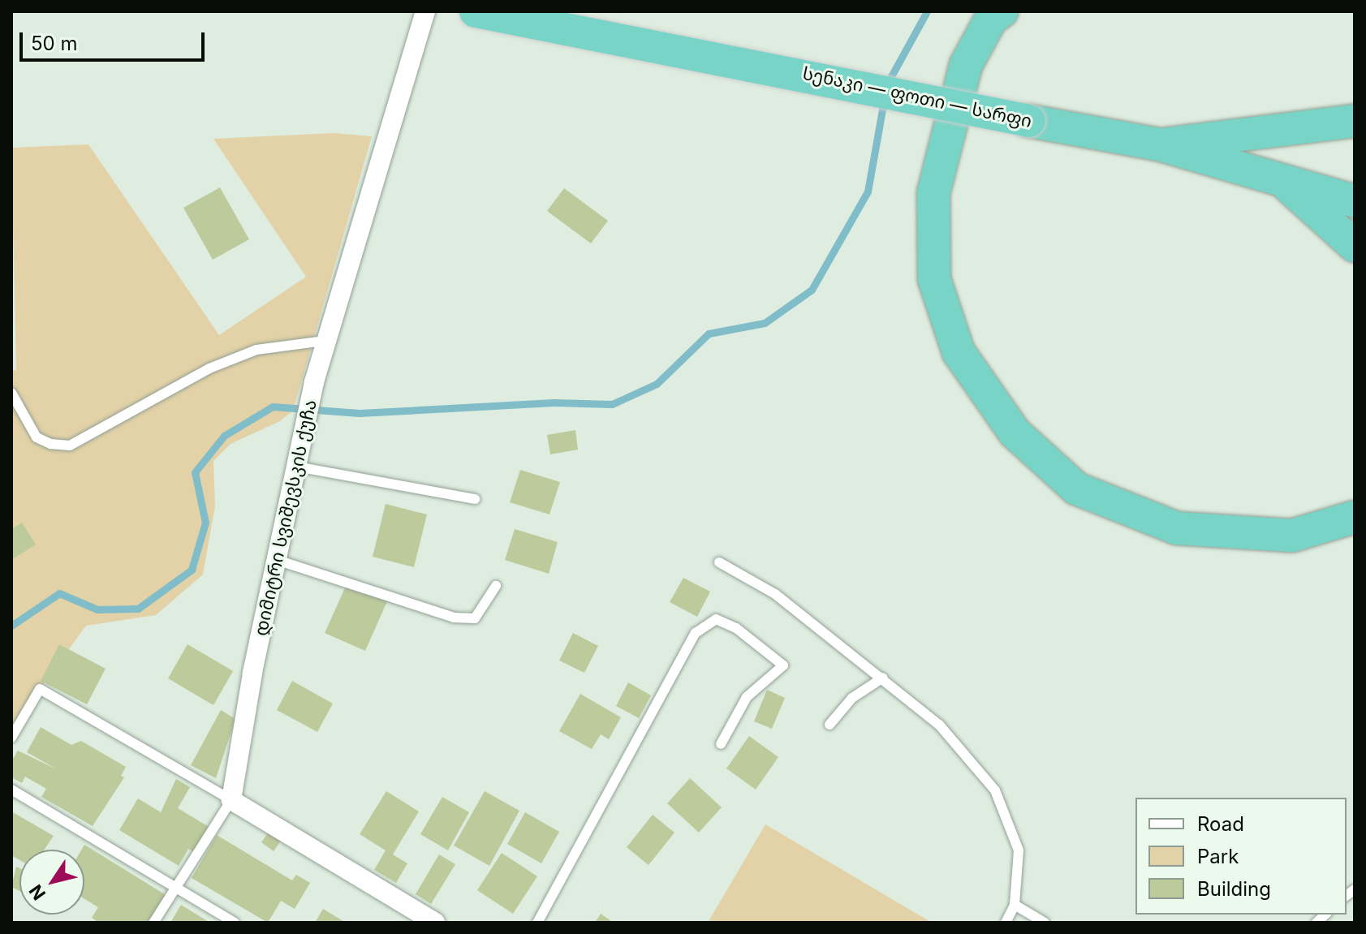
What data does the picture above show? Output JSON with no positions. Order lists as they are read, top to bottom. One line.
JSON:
{"streets":{"highway":["სენაკი — ფოთი — სარფი"],"street":["დიმიტრი სვიშევსკის ქუჩა"]},"legend":["Road","Park","Building"],"scale_bar":"50 m","north":"bottom left"}
